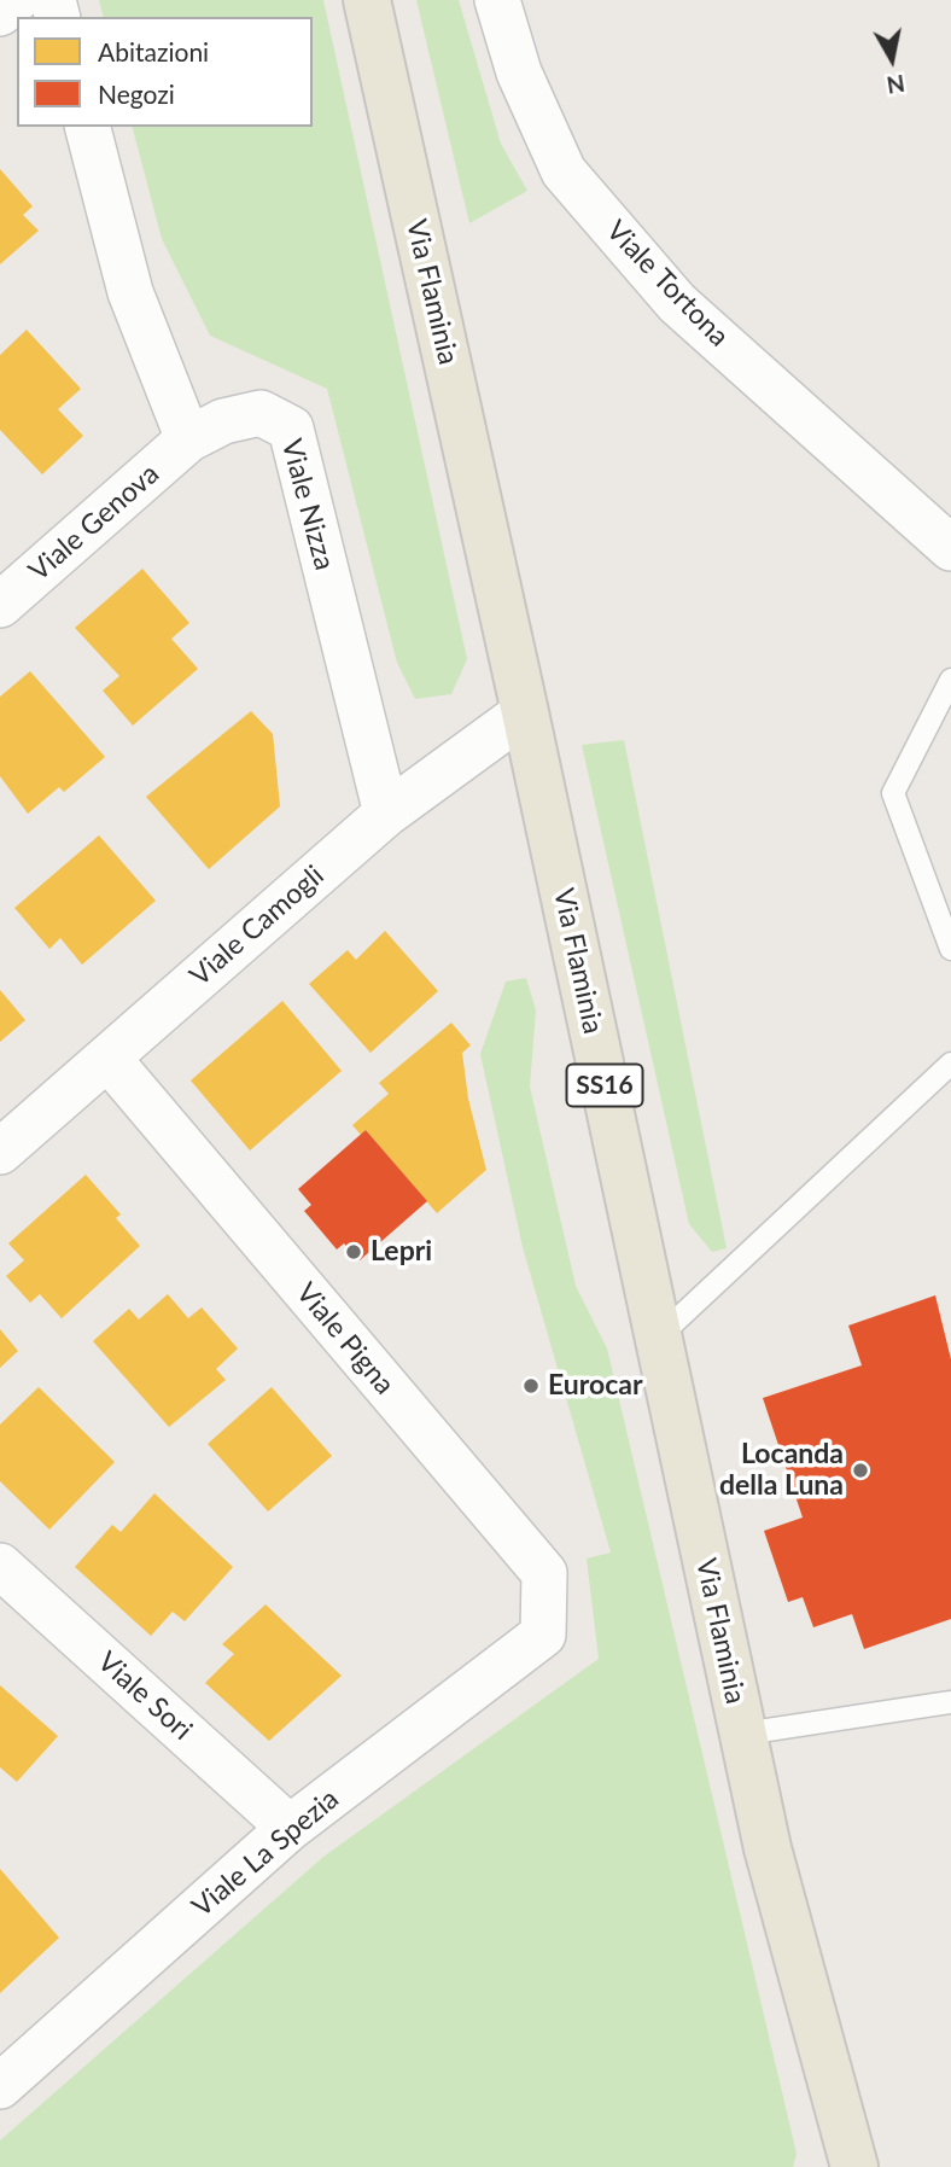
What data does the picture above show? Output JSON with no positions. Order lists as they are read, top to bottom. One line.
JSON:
{"streets":{"main road":["Via Flaminia","SS16"],"street":["Viale Tortona","Viale Nizza","Viale Genova","Viale Camogli","Viale Pigna","Viale Sori","Viale La Spezia"]},"crossings":[["Via Flaminia","Viale Camogli"],["Viale Nizza","Viale Genova"],["Viale Nizza","Viale Camogli"],["Viale Camogli","Viale Pigna"],["Viale Pigna","Viale La Spezia"],["Viale Sori","Viale La Spezia"]],"places":["Lepri","Eurocar","Locanda della Luna"],"legend":["Abitazioni","Negozi"],"north":"bottom"}
